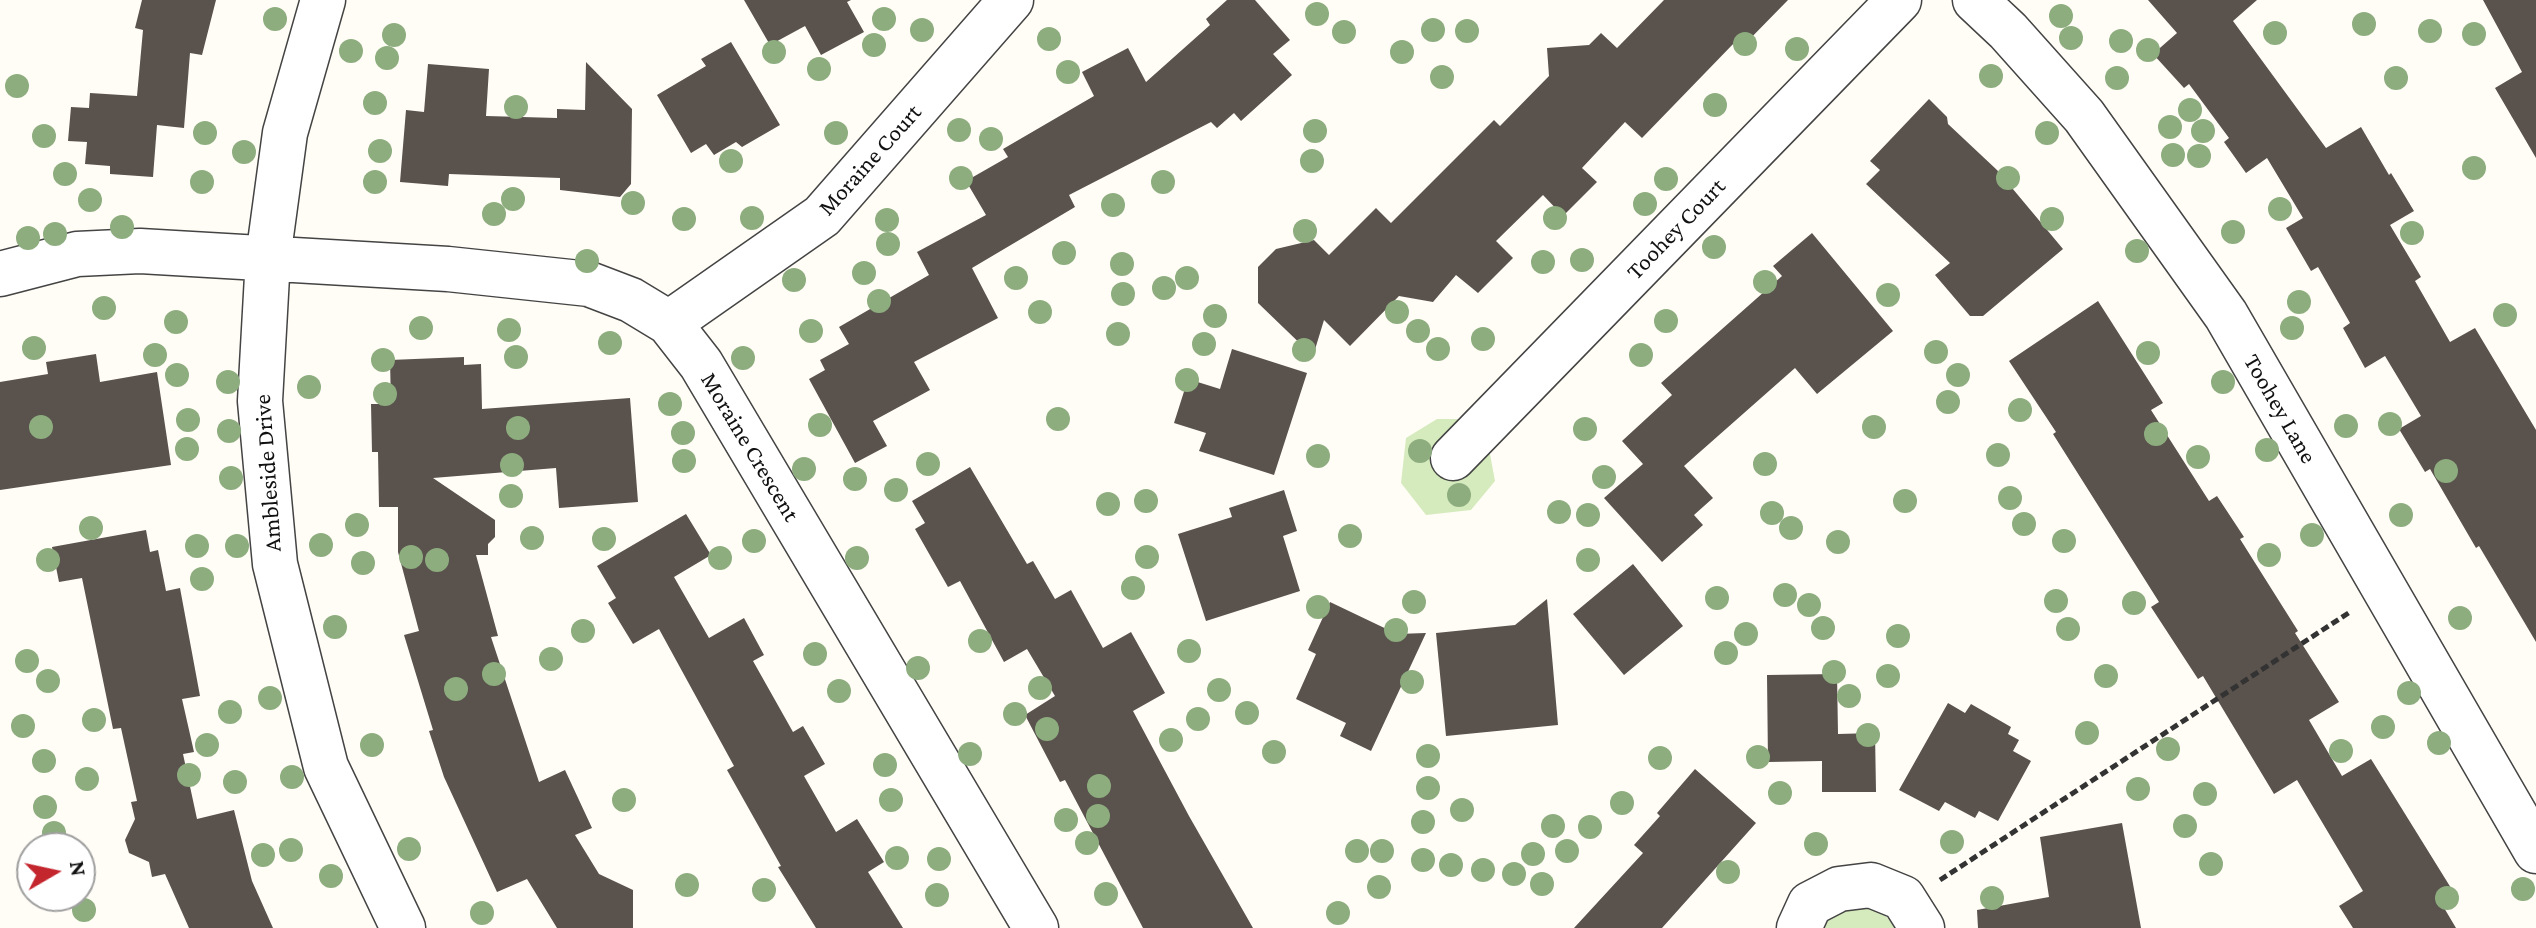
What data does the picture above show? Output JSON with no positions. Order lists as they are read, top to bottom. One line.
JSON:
{"streets":{"street":["Moraine Court","Toohey Court","Toohey Lane","Moraine Crescent","Ambleside Drive"]},"crossings":[["Moraine Court","Moraine Crescent"],["Moraine Crescent","Ambleside Drive"]],"north":"right"}
